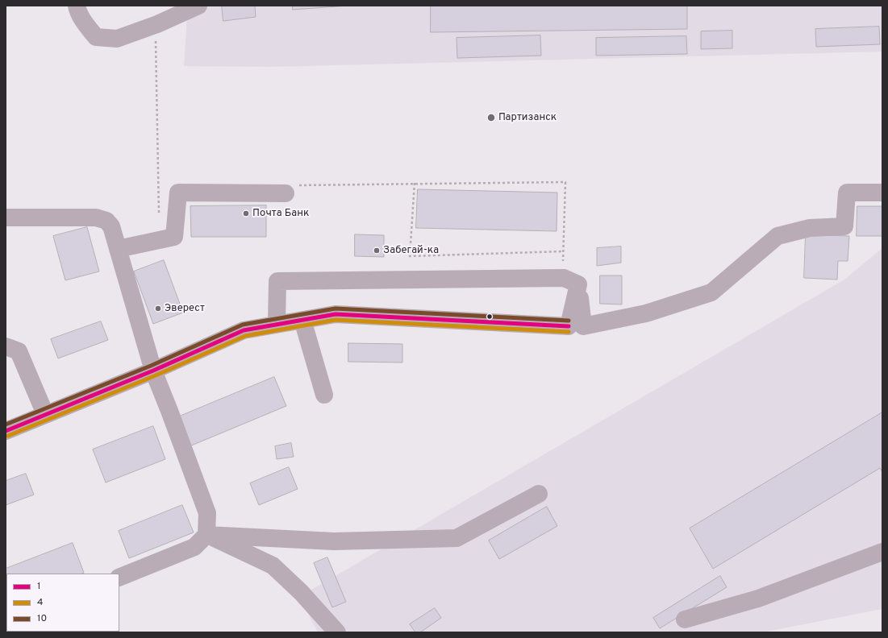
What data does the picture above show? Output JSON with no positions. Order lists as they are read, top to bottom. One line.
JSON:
{"places":["Партизанск","Почта Банк","Забегай-ка","Эверест"],"lines":["transit line 10","transit line 1","transit line 4"],"legend":["1","4","10"]}
